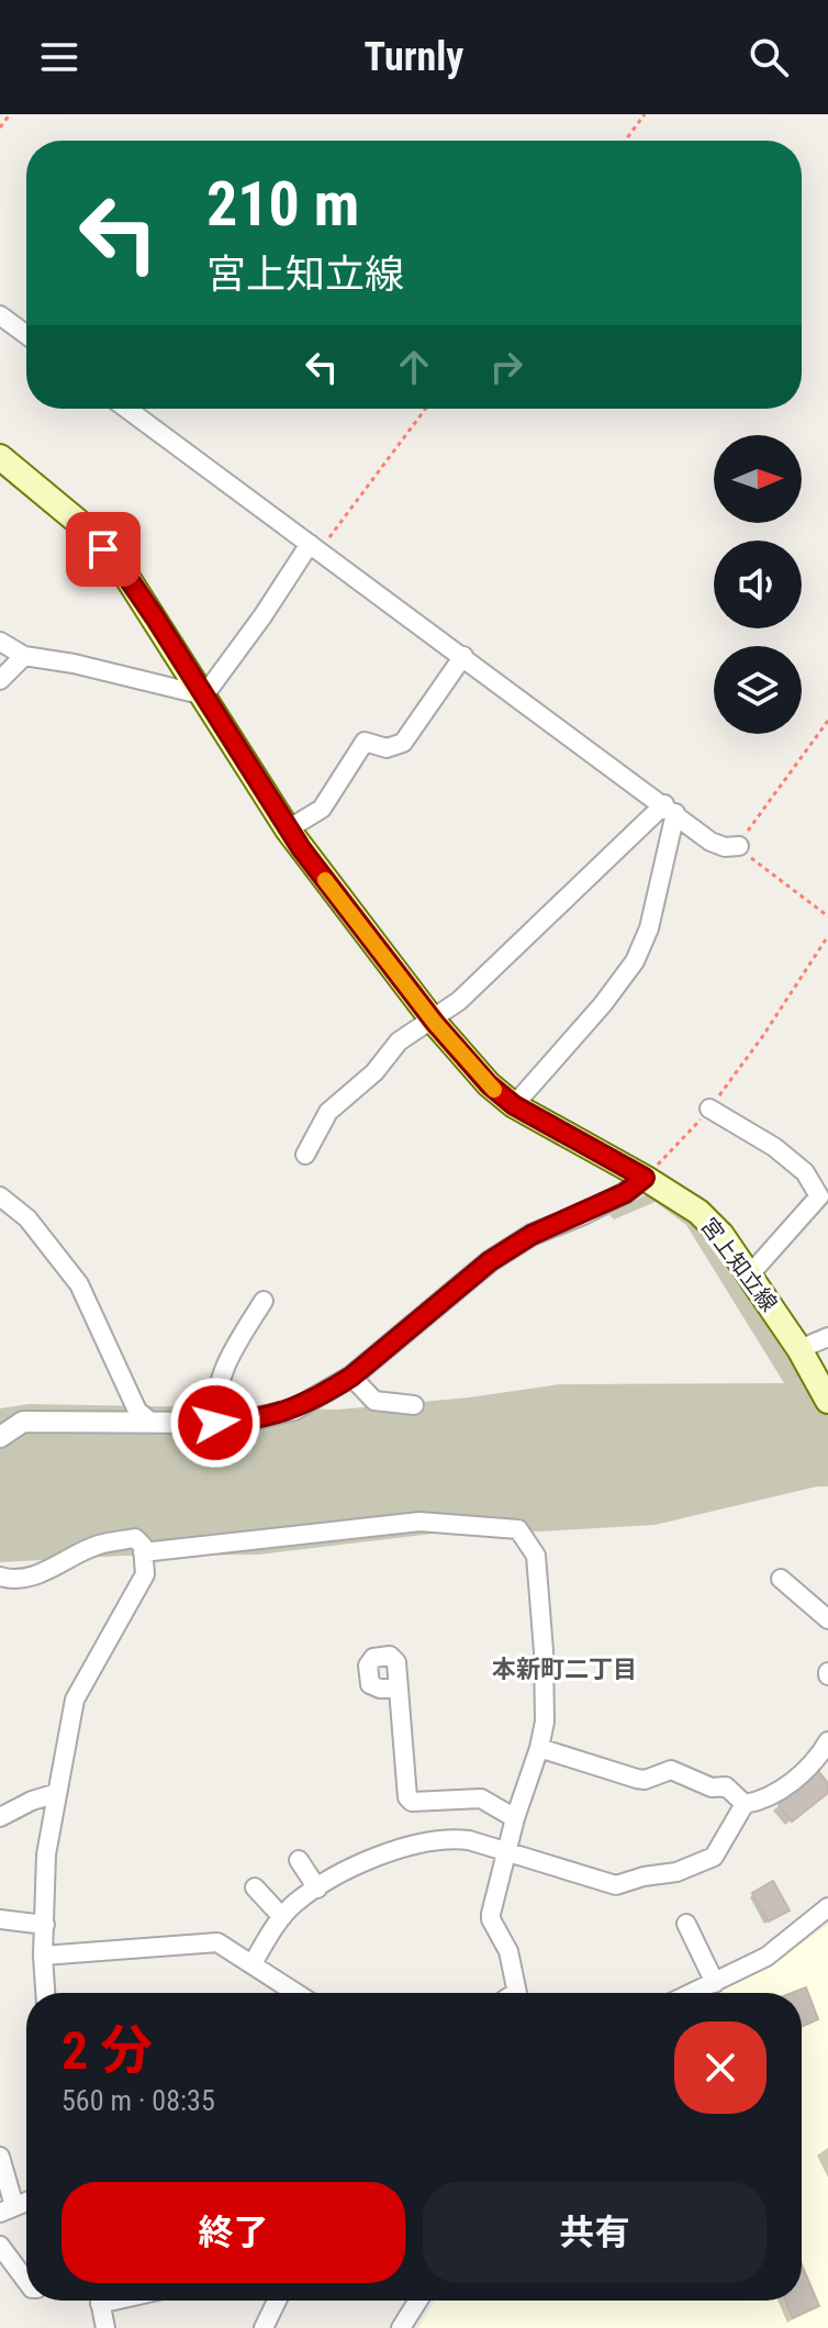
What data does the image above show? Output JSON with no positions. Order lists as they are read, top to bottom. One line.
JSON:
{"streets":{"main road":["宮上知立線"]},"districts":["本新町二丁目"],"north":"right","page":{"header":"Turnly","turn":["210 m","宮上知立線"],"heading":["2 分","560 m · 08:35"],"buttons":["終了","共有"]}}
